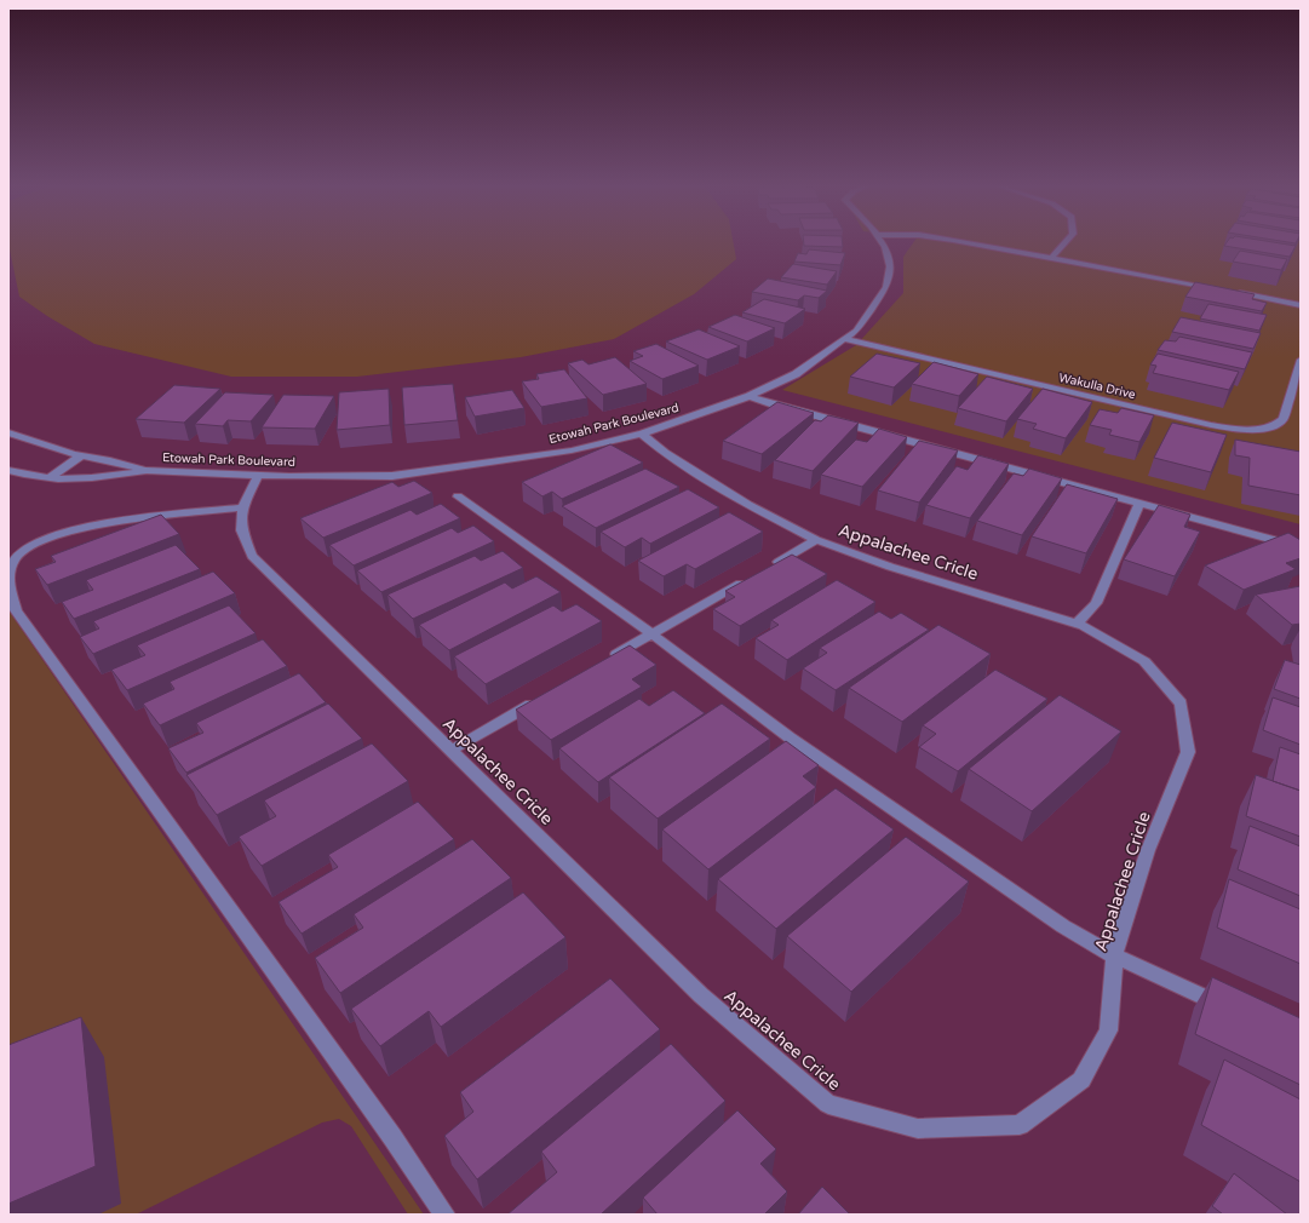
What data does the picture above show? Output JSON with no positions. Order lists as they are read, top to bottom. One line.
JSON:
{"streets":{"street":["Wakulla Drive","Etowah Park Boulevard","Appalachee Cricle"]},"crossings":[["Wakulla Drive","Etowah Park Boulevard"],["Etowah Park Boulevard","Appalachee Cricle"]]}
